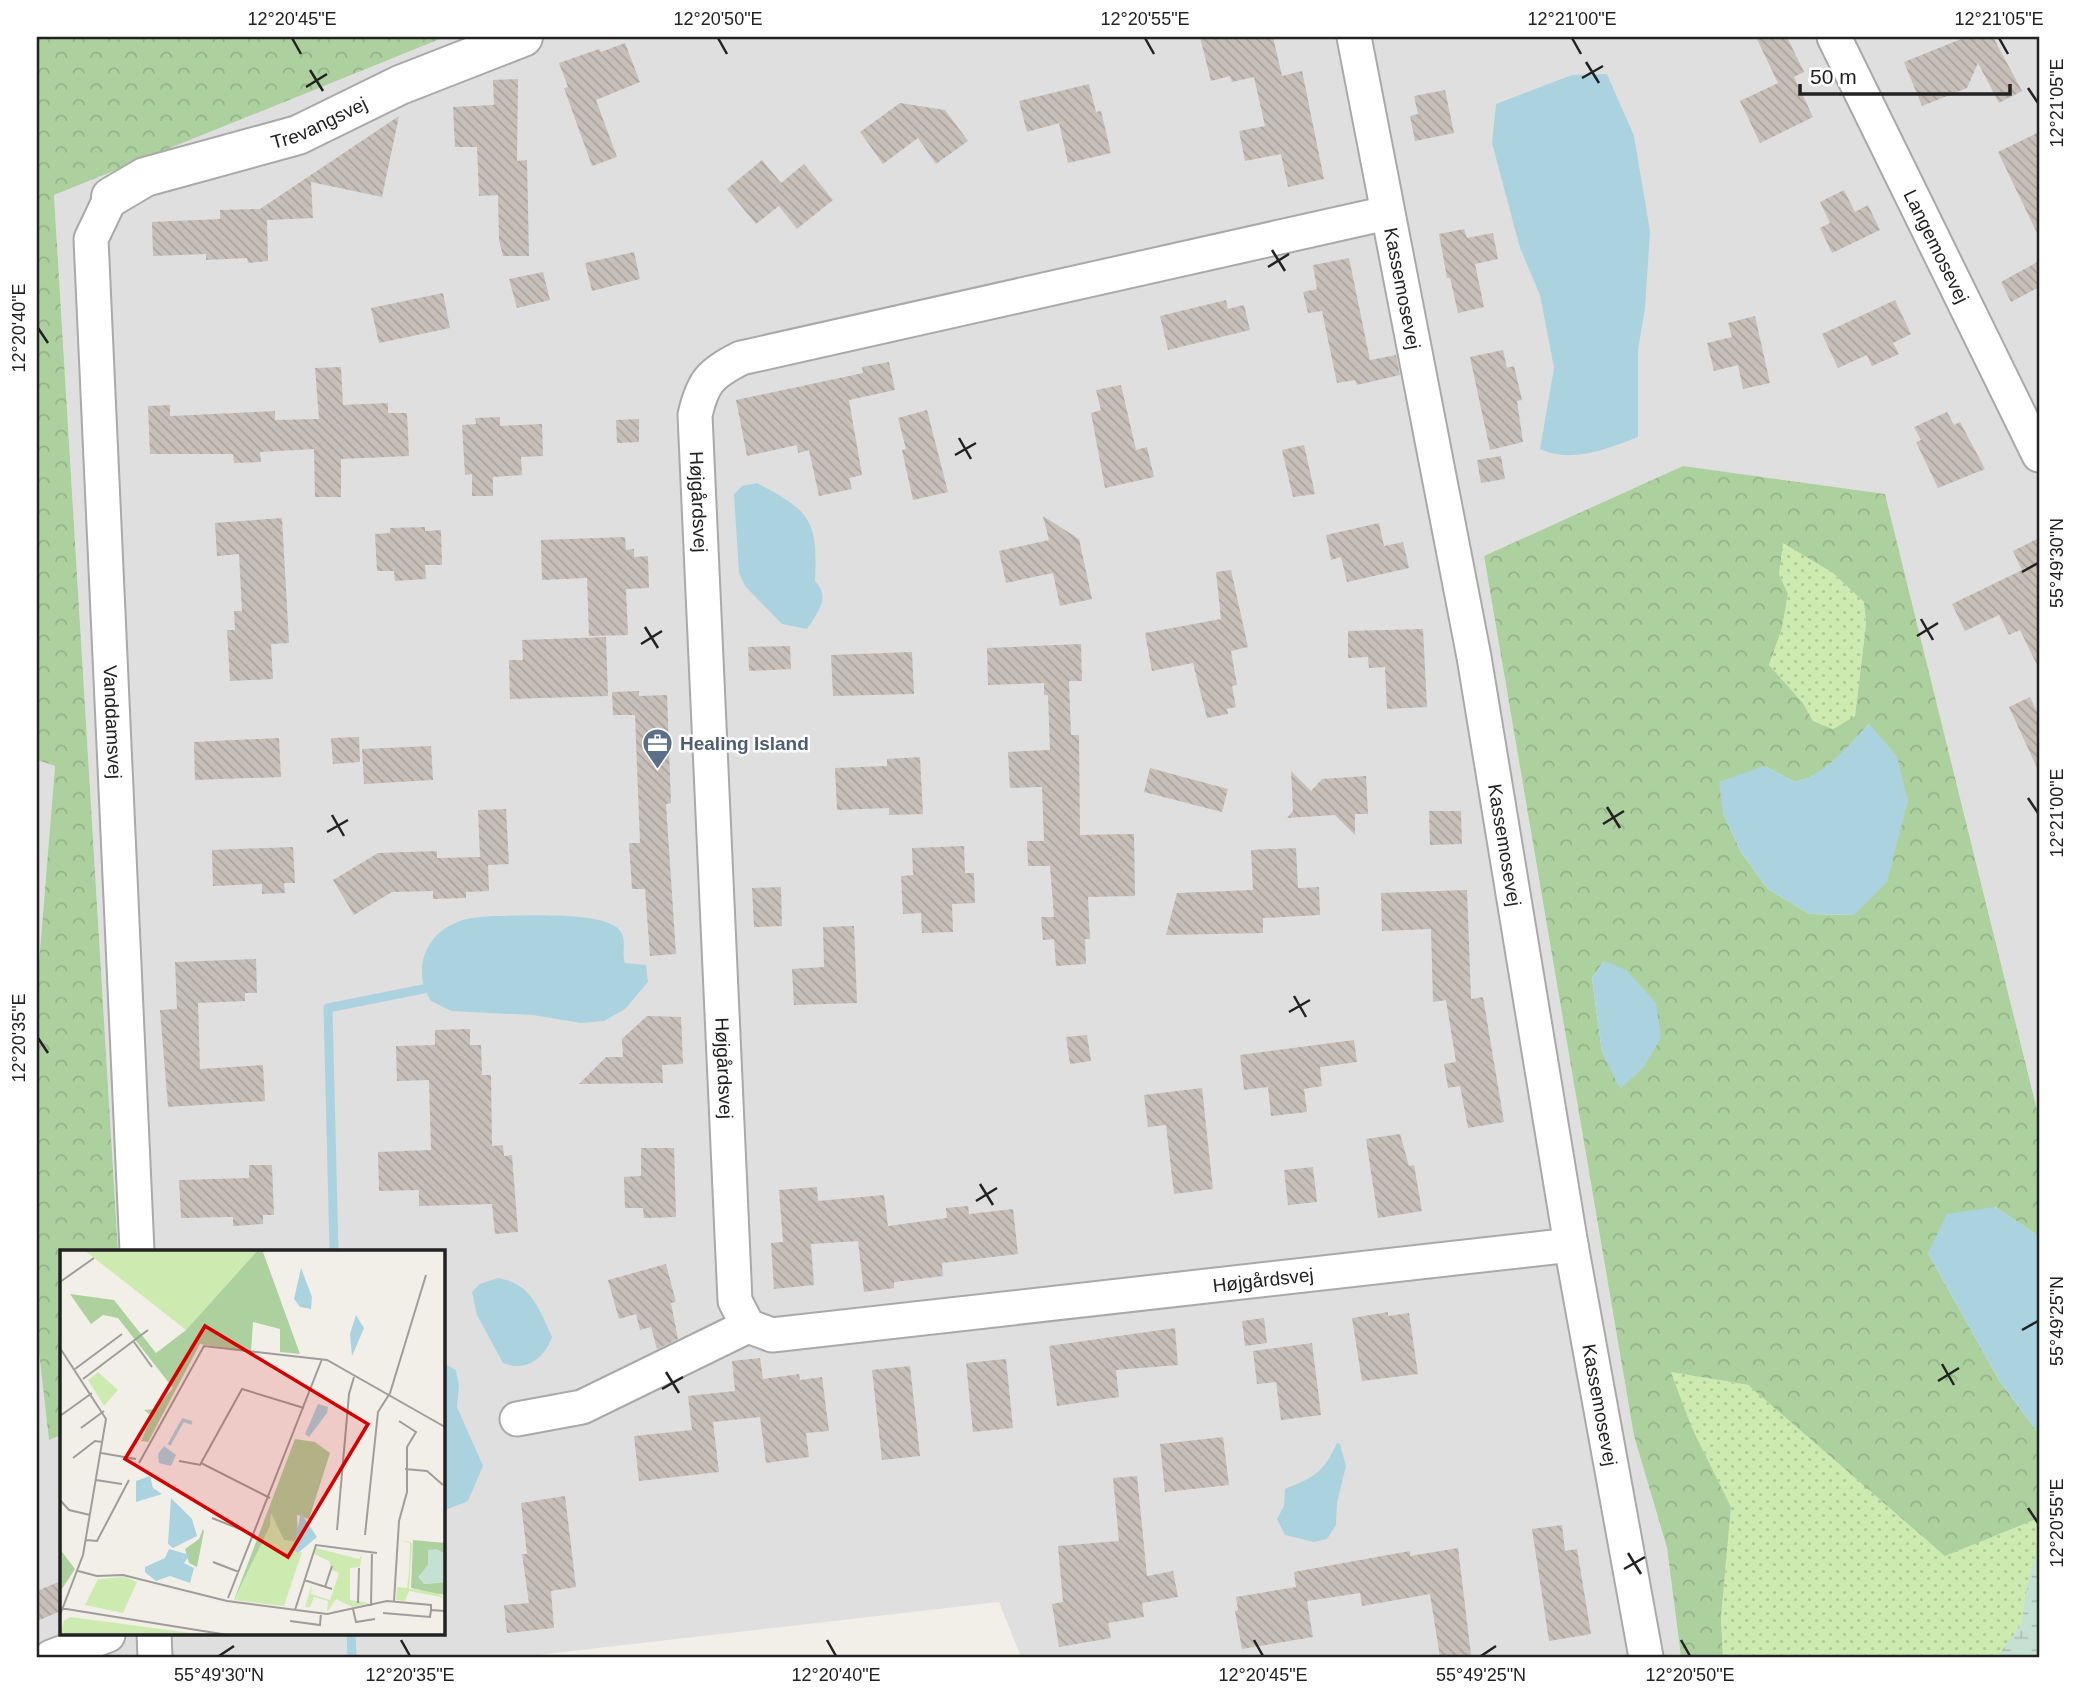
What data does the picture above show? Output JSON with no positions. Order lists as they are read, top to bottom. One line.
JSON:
{"streets":{"street":["Trevangsvej","Langemosevej","Kassemosevej","Højgårdsvej","Vanddamsvej"]},"crossings":[["Trevangsvej","Vanddamsvej"],["Kassemosevej","Højgårdsvej"]],"places":{"office":["Healing Island"]},"scale_bar":"50 m","coordinates":["12°20'45\"E","12°20'50\"E","12°20'55\"E","12°21'00\"E","12°21'05\"E","12°20'40\"E","55°49'30\"N","12°20'35\"E","55°49'25\"N"]}
